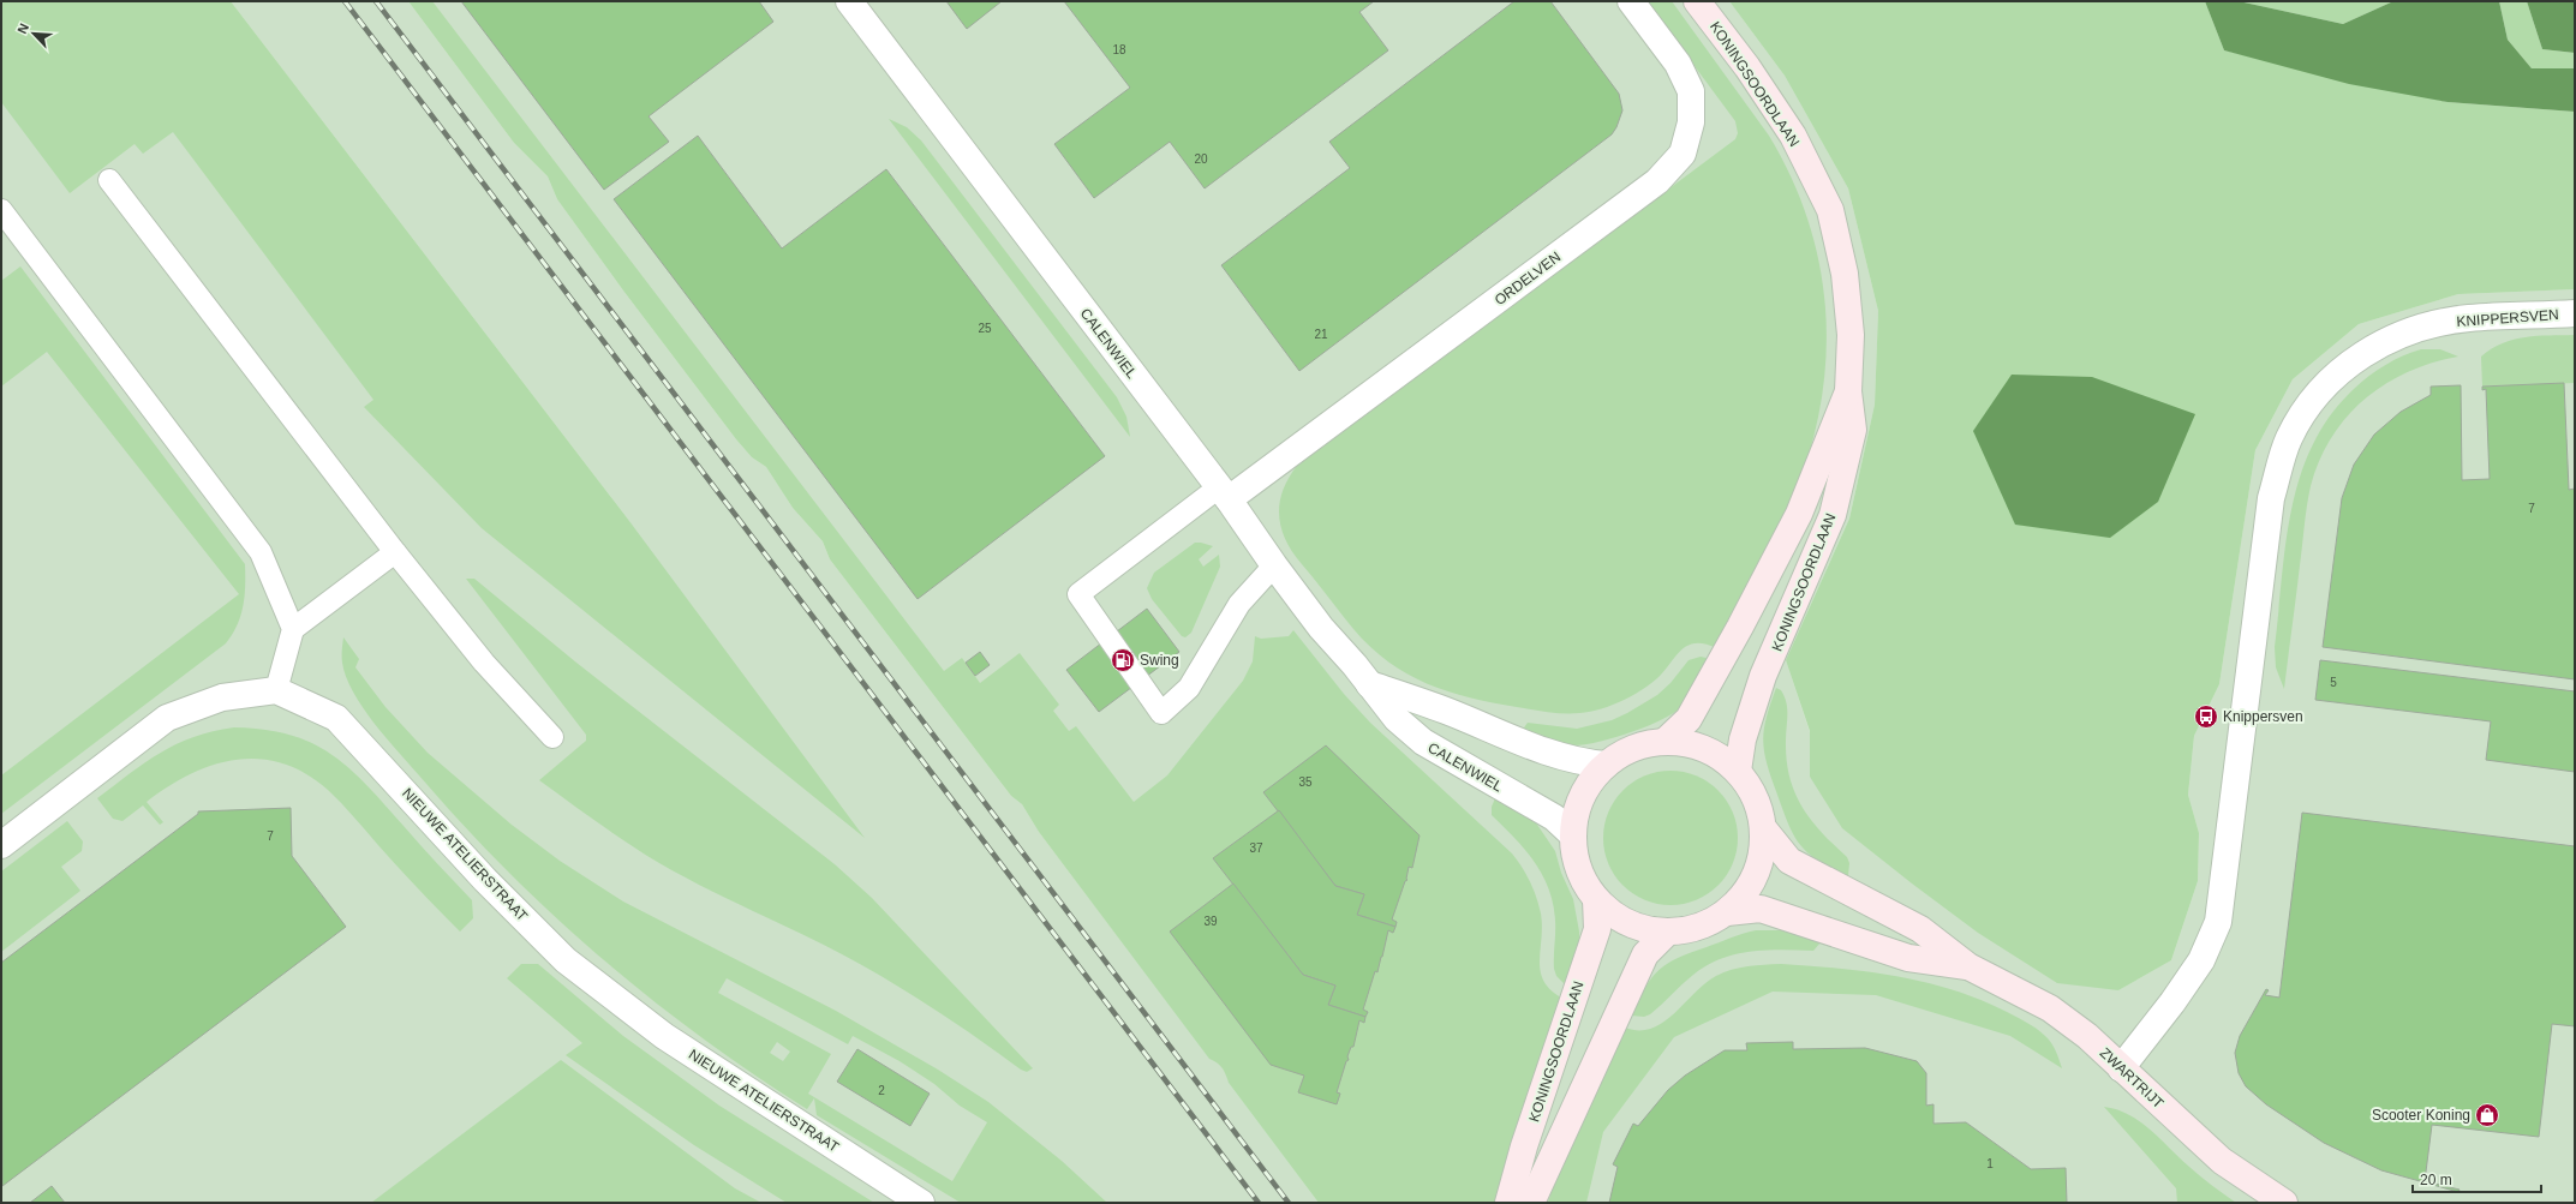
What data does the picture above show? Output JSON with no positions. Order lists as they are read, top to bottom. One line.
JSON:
{"streets":{"street":["KONINGSOORDLAAN","ORDELVEN","KNIPPERSVEN","CALENWIEL","NIEUWE ATELIERSTRAAT","ZWARTRIJT"]},"crossings":[["ORDELVEN","CALENWIEL"],["KNIPPERSVEN","ZWARTRIJT"]],"places":{"fuel station":["Swing"],"bus stop":["Knippersven"],"shop":["Scooter Koning"]},"house_numbers":["18","20","25","21","7","5","35","7","37","39","2","1"],"scale_bar":"20 m","north":"top left"}
